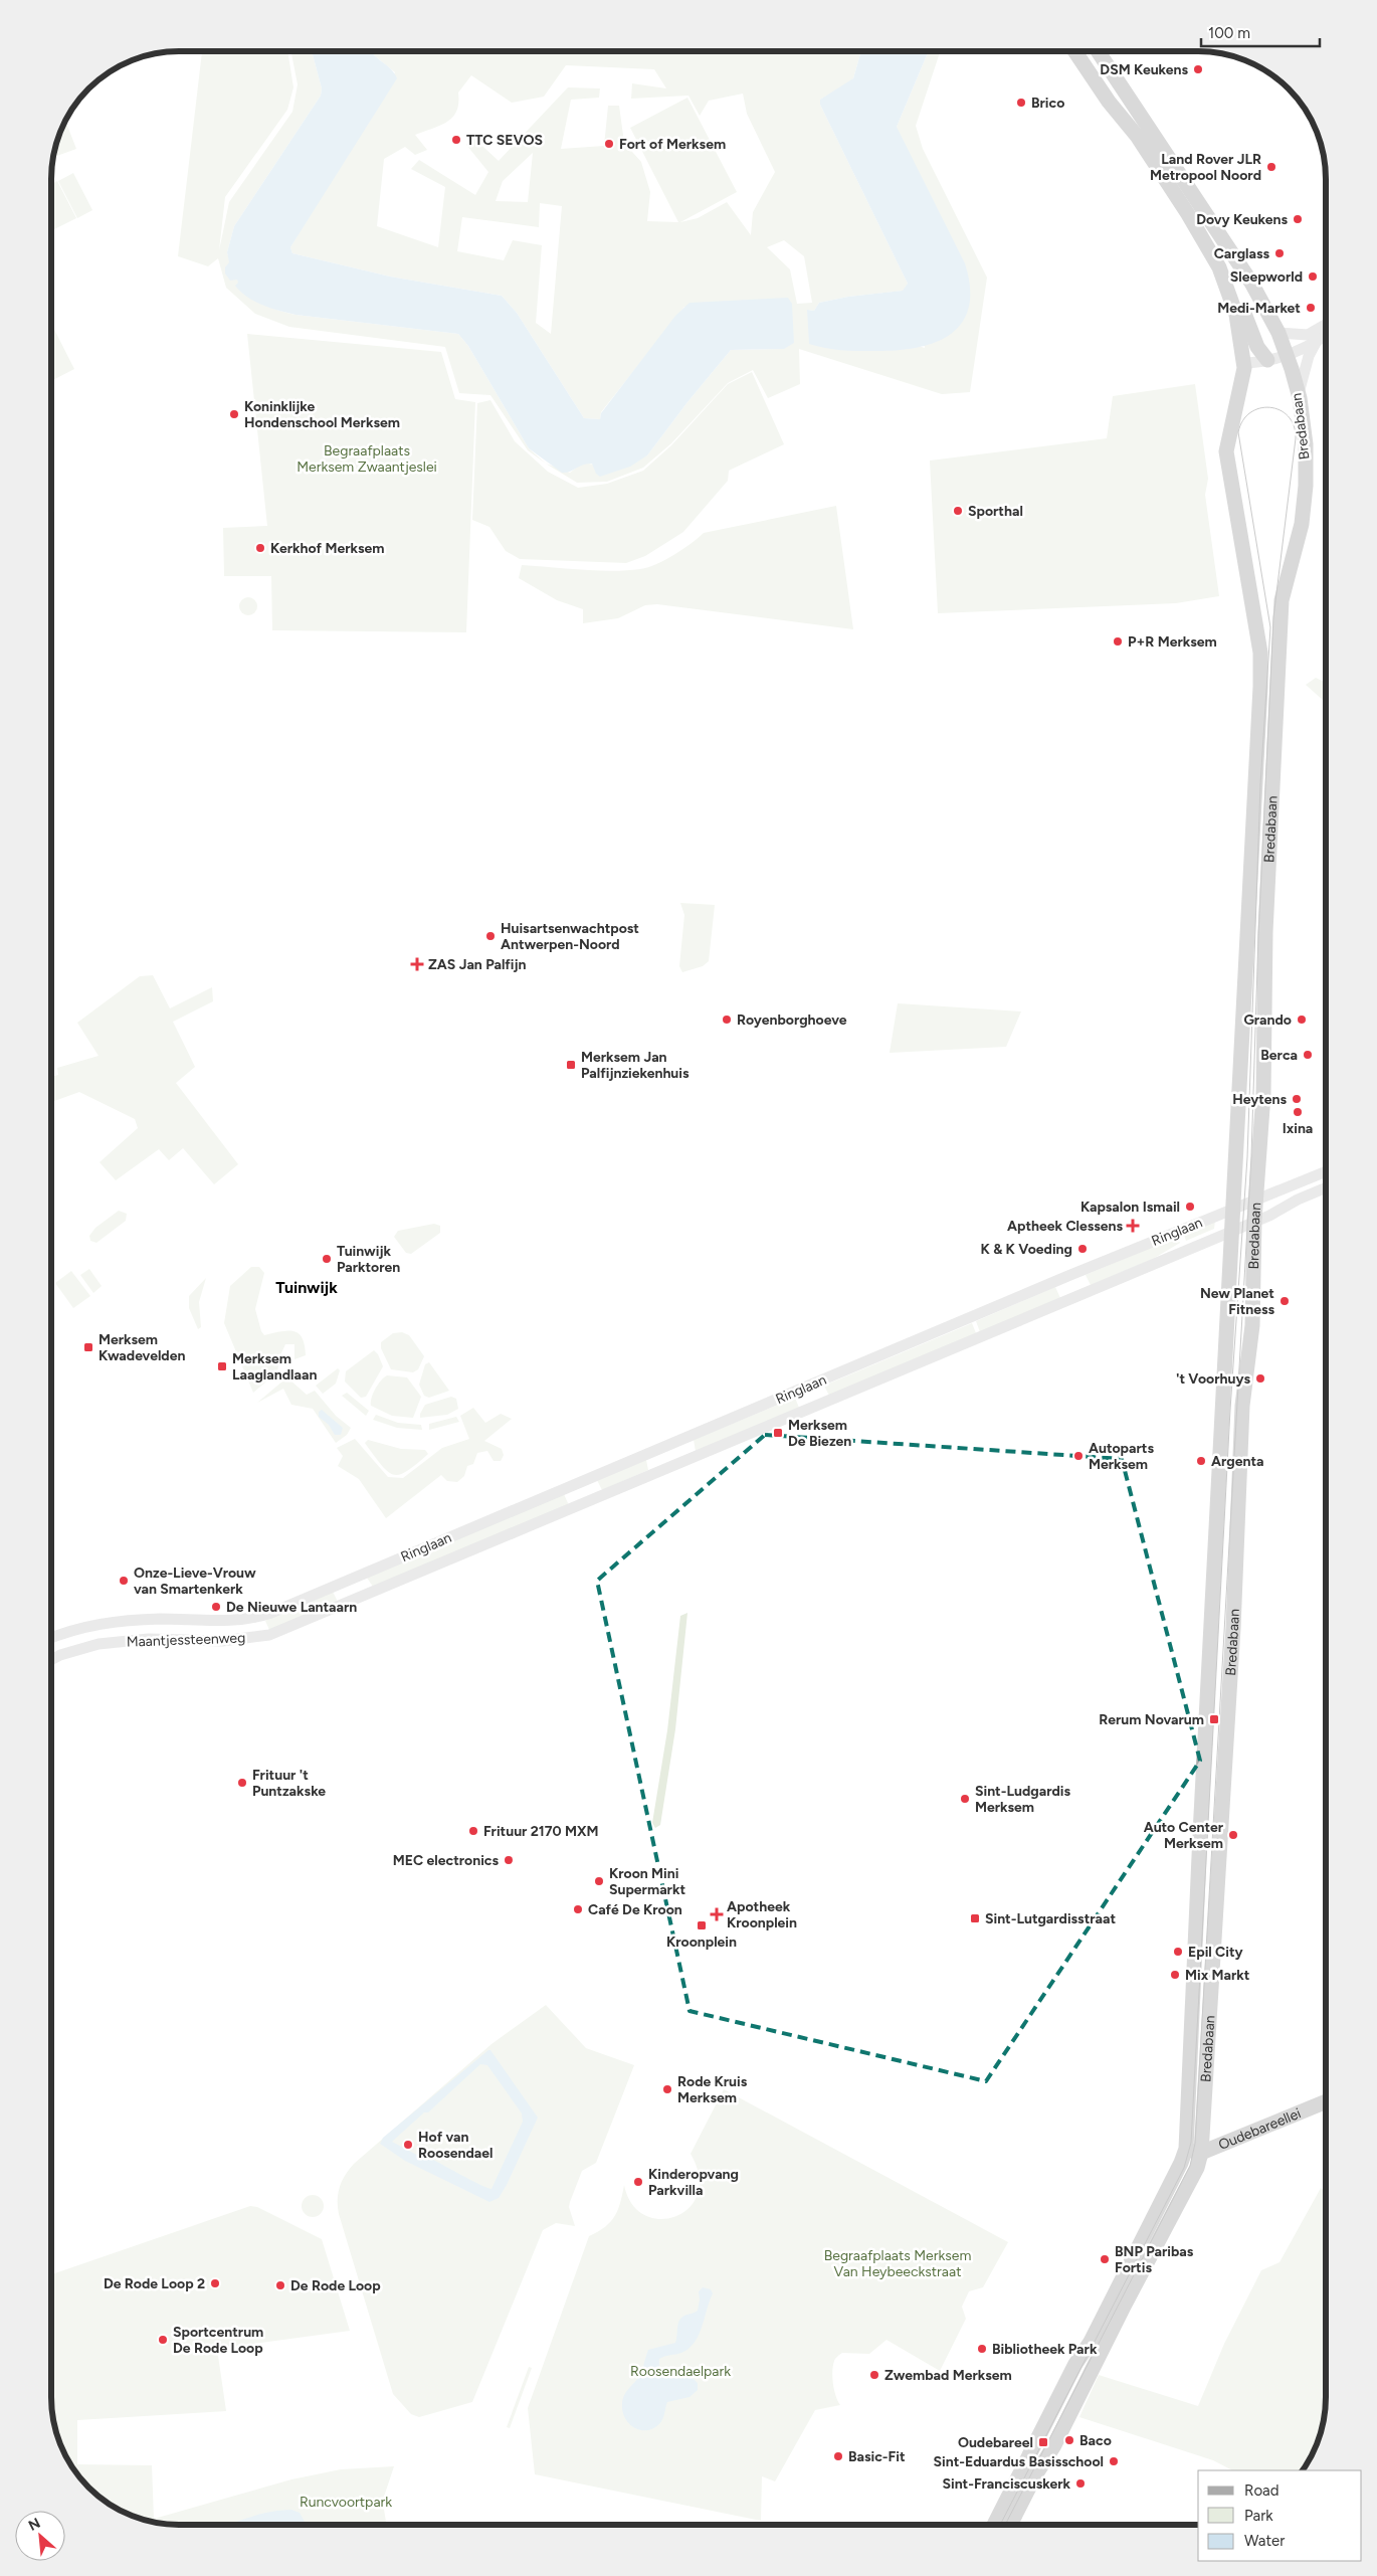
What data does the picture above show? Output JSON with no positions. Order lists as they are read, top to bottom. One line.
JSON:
{"streets":{"main road":["Bredabaan","Oudebareellei"],"street":["Ringlaan","Maantjessteenweg"]},"crossings":[["Bredabaan","Ringlaan"],["Bredabaan","Oudebareellei"],["Ringlaan","Maantjessteenweg"]],"districts":["Tuinwijk"],"parks":["Begraafplaats Merksem Zwaantjeslei","Begraafplaats Merksem Van Heybeeckstraat","Roosendaelpark","Runcvoortpark"],"places":{"other":["DSM Keukens","Brico","TTC SEVOS","Fort of Merksem","Land Rover JLR Metropool Noord","Dovy Keukens","Carglass","Sleepworld","Medi-Market","Koninklijke Hondenschool Merksem","Sporthal","Kerkhof Merksem","P+R Merksem","Huisartsenwachtpost Antwerpen-Noord","Royenborghoeve","Grando","Berca","Heytens","Ixina","Kapsalon Ismail","K & K Voeding","Tuinwijk Parktoren","New Planet Fitness","'t Voorhuys","Autoparts Merksem","Argenta","Onze-Lieve-Vrouw van Smartenkerk","De Nieuwe Lantaarn","Frituur 't Puntzakske","Sint-Ludgardis Merksem","Frituur 2170 MXM","Auto Center Merksem","MEC electronics","Kroon Mini Supermarkt","Café De Kroon","Epil City","Mix Markt","Rode Kruis Merksem","Hof van Roosendael","Kinderopvang Parkvilla","BNP Paribas Fortis","De Rode Loop 2","De Rode Loop","Sportcentrum De Rode Loop","Bibliotheek Park","Zwembad Merksem","Baco","Basic-Fit","Sint-Eduardus Basisschool","Sint-Franciscuskerk"],"health":["ZAS Jan Palfijn","Aptheek Clessens","Apotheek Kroonplein"],"transit":["Merksem Jan Palfijnziekenhuis","Merksem Kwadevelden","Merksem Laaglandlaan","Merksem De Biezen","Rerum Novarum","Sint-Lutgardisstraat","Kroonplein","Oudebareel"]},"legend":["Road","Park","Water"],"scale_bar":"100 m","north":"top left"}
